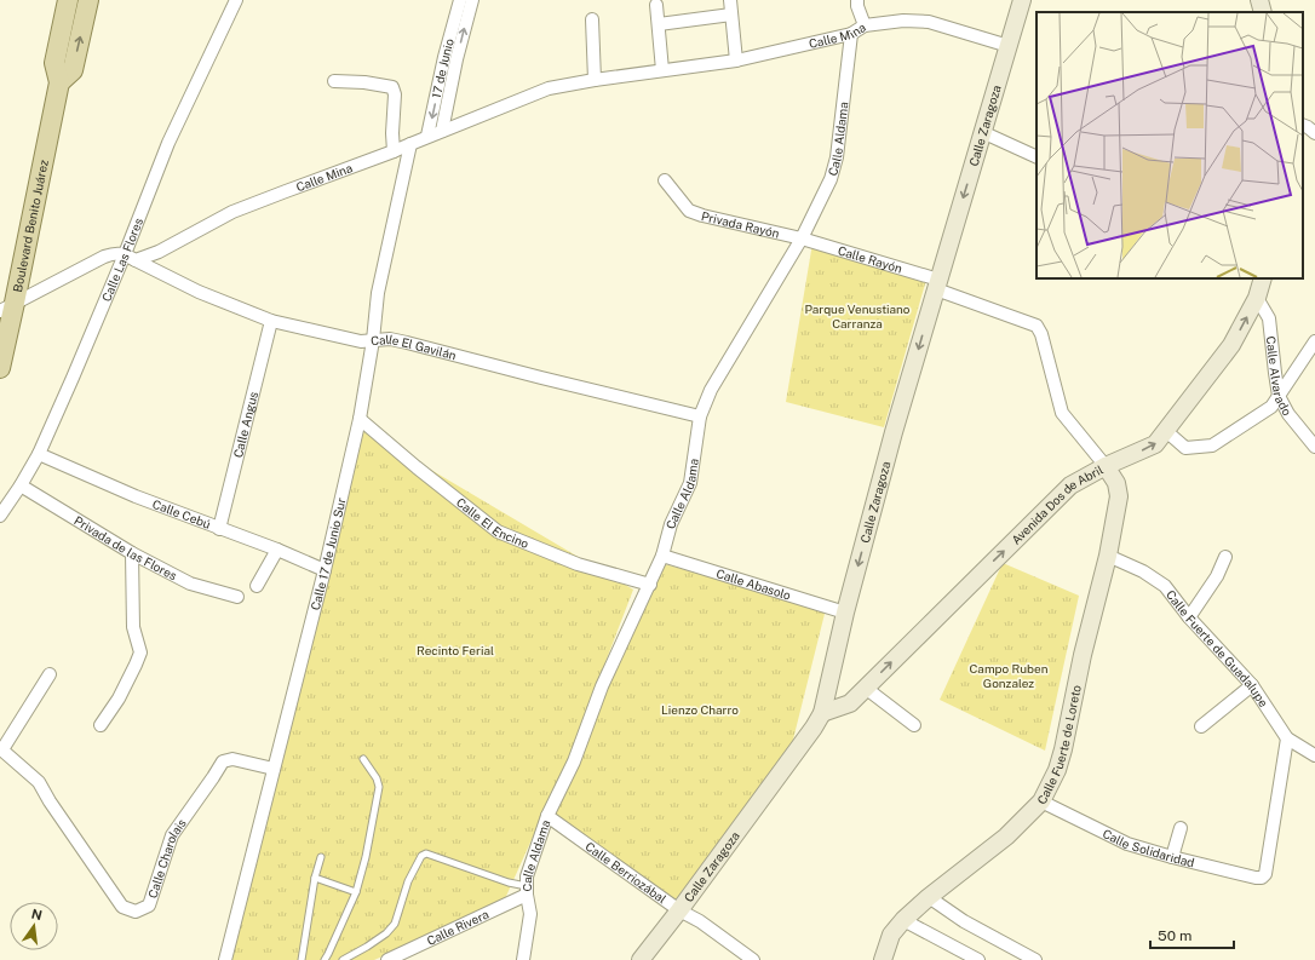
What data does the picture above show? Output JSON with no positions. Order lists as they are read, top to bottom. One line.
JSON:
{"streets":{"main road":["Boulevard Benito Juárez"],"street":["Calle Mina","17 de Junio","Calle Zaragoza","Calle Aldama","Privada Rayón","Calle Rayón","Calle Las Flores","Calle El Gavilán","Calle Alvarado","Calle Angus","Avenida Dos de Abril","Calle Cebú","Calle El Encino","Privada de las Flores","Calle 17 de Junio Sur","Calle Abasolo","Calle Fuerte de Guadalupe","Calle Fuerte de Loreto","Calle Solidaridad","Calle Charolais","Calle Berriozábal","Calle Rivera"]},"crossings":[["Calle Mina","17 de Junio"],["Calle Mina","Calle Zaragoza"],["Calle Mina","Calle Aldama"],["Calle Mina","Boulevard Benito Juárez"],["Calle Mina","Calle Las Flores"],["Calle Mina","Calle El Gavilán"],["Calle Mina","Calle 17 de Junio Sur"],["Calle Zaragoza","Calle Rayón"],["Calle Zaragoza","Avenida Dos de Abril"],["Calle Zaragoza","Calle Abasolo"],["Calle Zaragoza","Calle Berriozábal"],["Calle Aldama","Privada Rayón"],["Calle Aldama","Calle Rayón"],["Calle Aldama","Calle El Gavilán"],["Calle Aldama","Calle El Encino"],["Calle Aldama","Calle Abasolo"],["Calle Aldama","Calle Berriozábal"],["Calle Aldama","Calle Rivera"],["Privada Rayón","Calle Rayón"],["Calle Rayón","Avenida Dos de Abril"],["Calle Rayón","Calle Fuerte de Loreto"],["Calle Las Flores","Calle El Gavilán"],["Calle Las Flores","Calle Cebú"],["Calle Las Flores","Privada de las Flores"],["Calle El Gavilán","Calle Angus"],["Calle El Gavilán","Calle 17 de Junio Sur"],["Calle Alvarado","Avenida Dos de Abril"],["Calle Angus","Calle Cebú"],["Avenida Dos de Abril","Calle Fuerte de Loreto"],["Calle Cebú","Calle 17 de Junio Sur"],["Calle El Encino","Calle 17 de Junio Sur"],["Calle 17 de Junio Sur","Calle Charolais"],["Calle Fuerte de Guadalupe","Calle Fuerte de Loreto"],["Calle Fuerte de Guadalupe","Calle Solidaridad"],["Calle Fuerte de Loreto","Calle Solidaridad"]],"one_way":["Calle Zaragoza","Avenida Dos de Abril"],"parks":["Parque Venustiano Carranza","Recinto Ferial","Campo Ruben Gonzalez","Lienzo Charro"],"scale_bar":"50 m","north":"top"}
